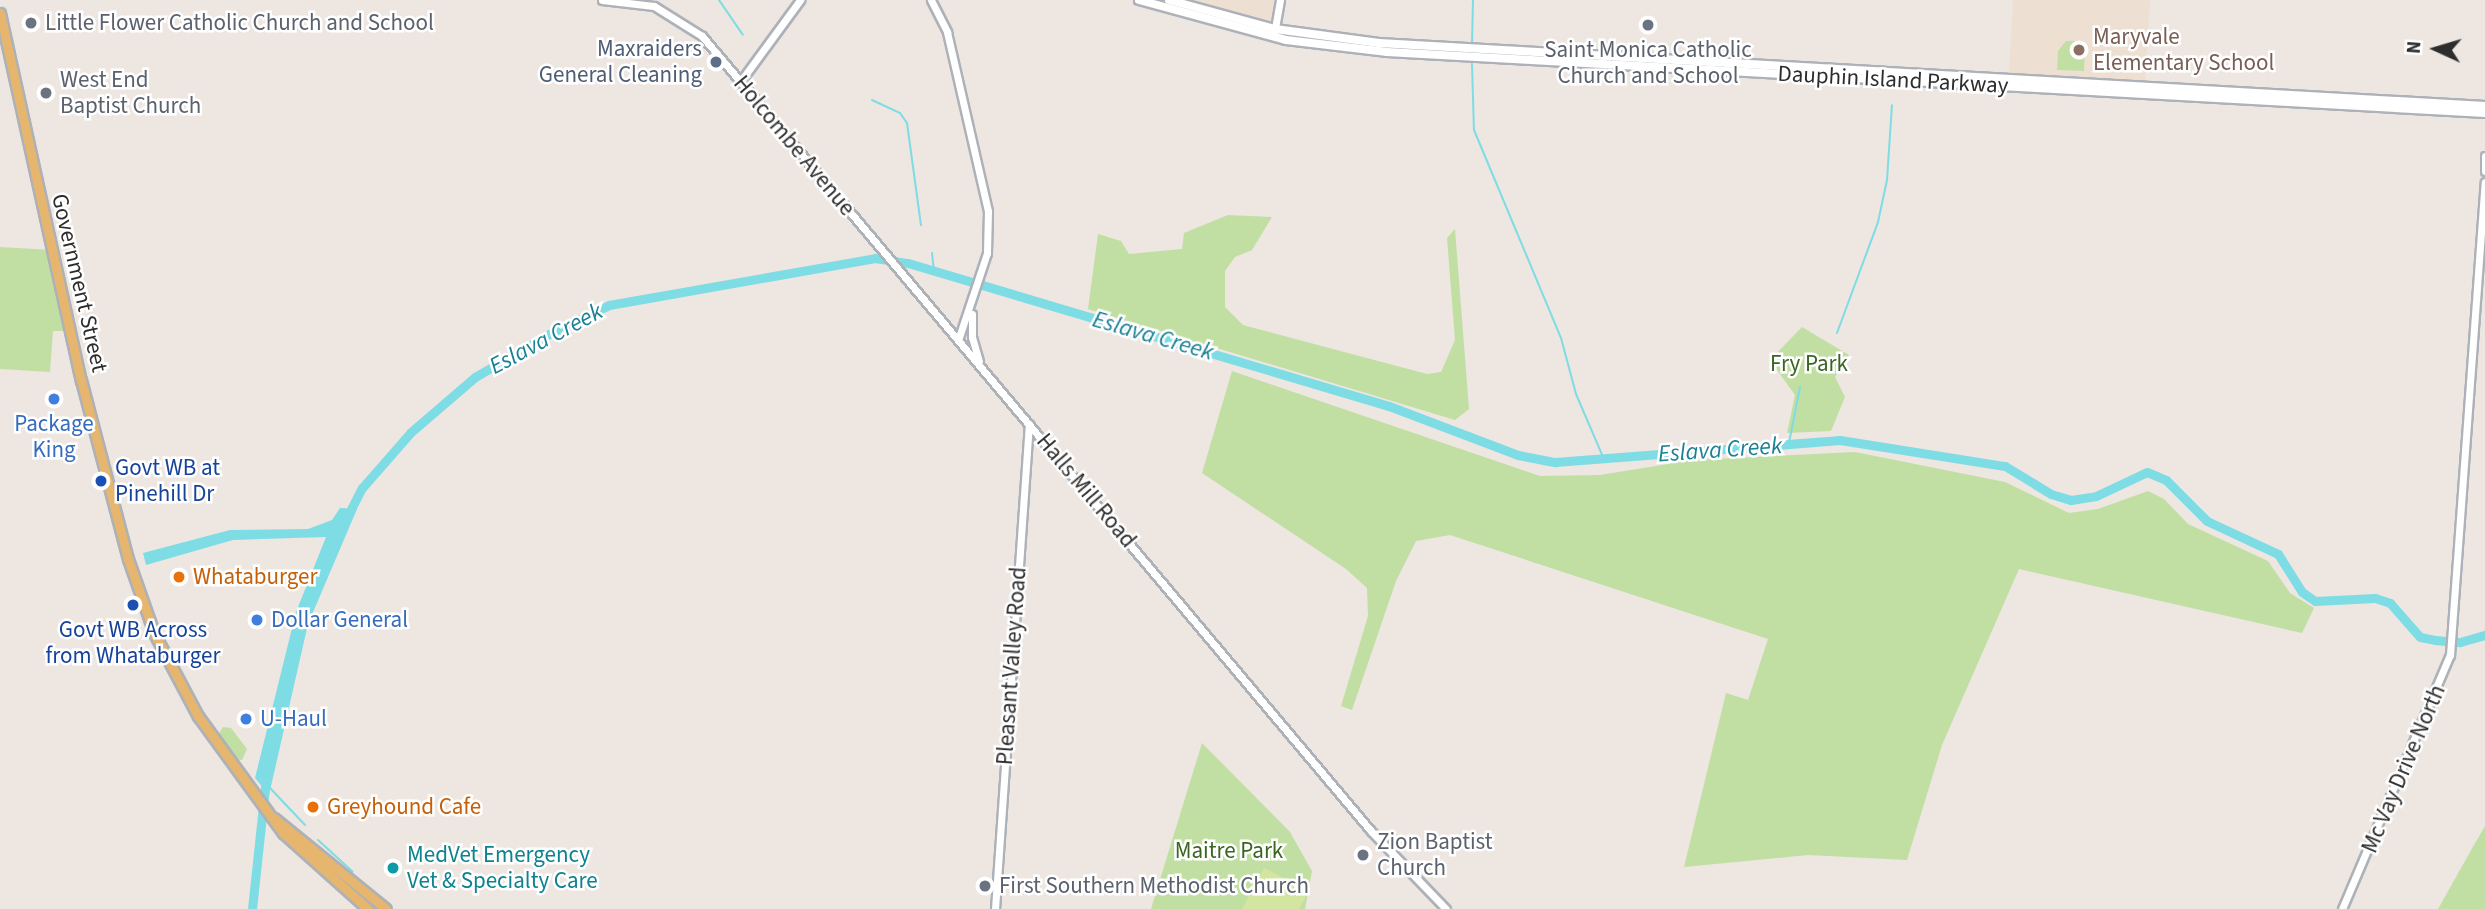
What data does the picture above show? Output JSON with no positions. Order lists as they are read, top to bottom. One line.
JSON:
{"streets":{"main road":["Dauphin Island Parkway","Government Street"],"street":["Holcombe Avenue","Halls Mill Road","Pleasant Valley Road","Mc Vay Drive North"]},"crossings":[["Holcombe Avenue","Halls Mill Road"],["Halls Mill Road","Pleasant Valley Road"]],"water":["Eslava Creek"],"parks":["Fry Park","Maitre Park"],"places":["Little Flower Catholic Church and School","Saint Monica Catholic Church and School","Maryvale Elementary School","Maxraiders General Cleaning","West End Baptist Church","Package King","Govt WB at Pinehill Dr","Whataburger","Govt WB Across from Whataburger","Dollar General","U-Haul","Greyhound Cafe","Zion Baptist Church","MedVet Emergency Vet & Specialty Care","First Southern Methodist Church"],"north":"left"}
